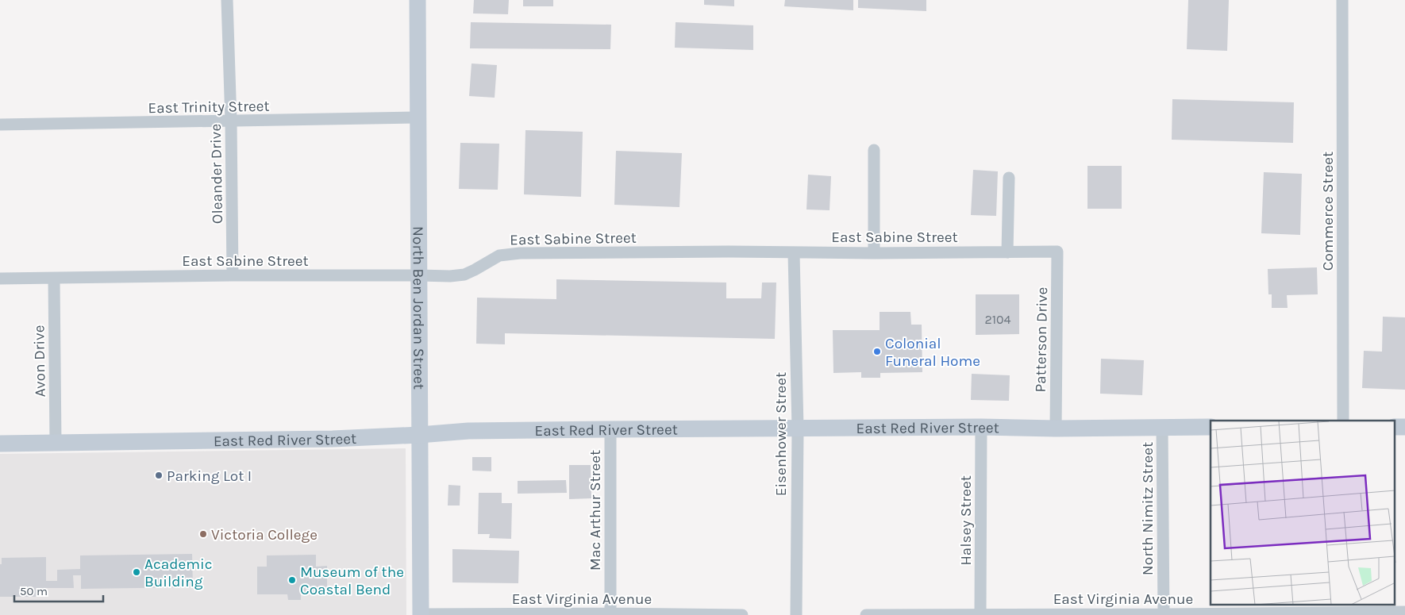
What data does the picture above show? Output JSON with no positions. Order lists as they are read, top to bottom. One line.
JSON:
{"streets":{"street":["East Trinity Street","Oleander Drive","Commerce Street","East Sabine Street","North Ben Jordan Street","Patterson Drive","Avon Drive","East Red River Street","Eisenhower Street","North Nimitz Street","Mac Arthur Street","Halsey Street","East Virginia Avenue"]},"crossings":[["East Trinity Street","Oleander Drive"],["East Trinity Street","North Ben Jordan Street"],["Oleander Drive","East Sabine Street"],["East Sabine Street","North Ben Jordan Street"],["East Sabine Street","Patterson Drive"],["East Sabine Street","Avon Drive"],["East Sabine Street","Eisenhower Street"],["North Ben Jordan Street","East Red River Street"],["North Ben Jordan Street","East Virginia Avenue"],["Patterson Drive","East Red River Street"],["Avon Drive","East Red River Street"],["East Red River Street","Eisenhower Street"],["East Red River Street","North Nimitz Street"],["East Red River Street","Mac Arthur Street"],["East Red River Street","Halsey Street"],["North Nimitz Street","East Virginia Avenue"],["Mac Arthur Street","East Virginia Avenue"],["Halsey Street","East Virginia Avenue"]],"places":["Colonial Funeral Home","Parking Lot I","Victoria College","Academic Building","Museum of the Coastal Bend"],"house_numbers":["2104"],"scale_bar":"50 m"}
